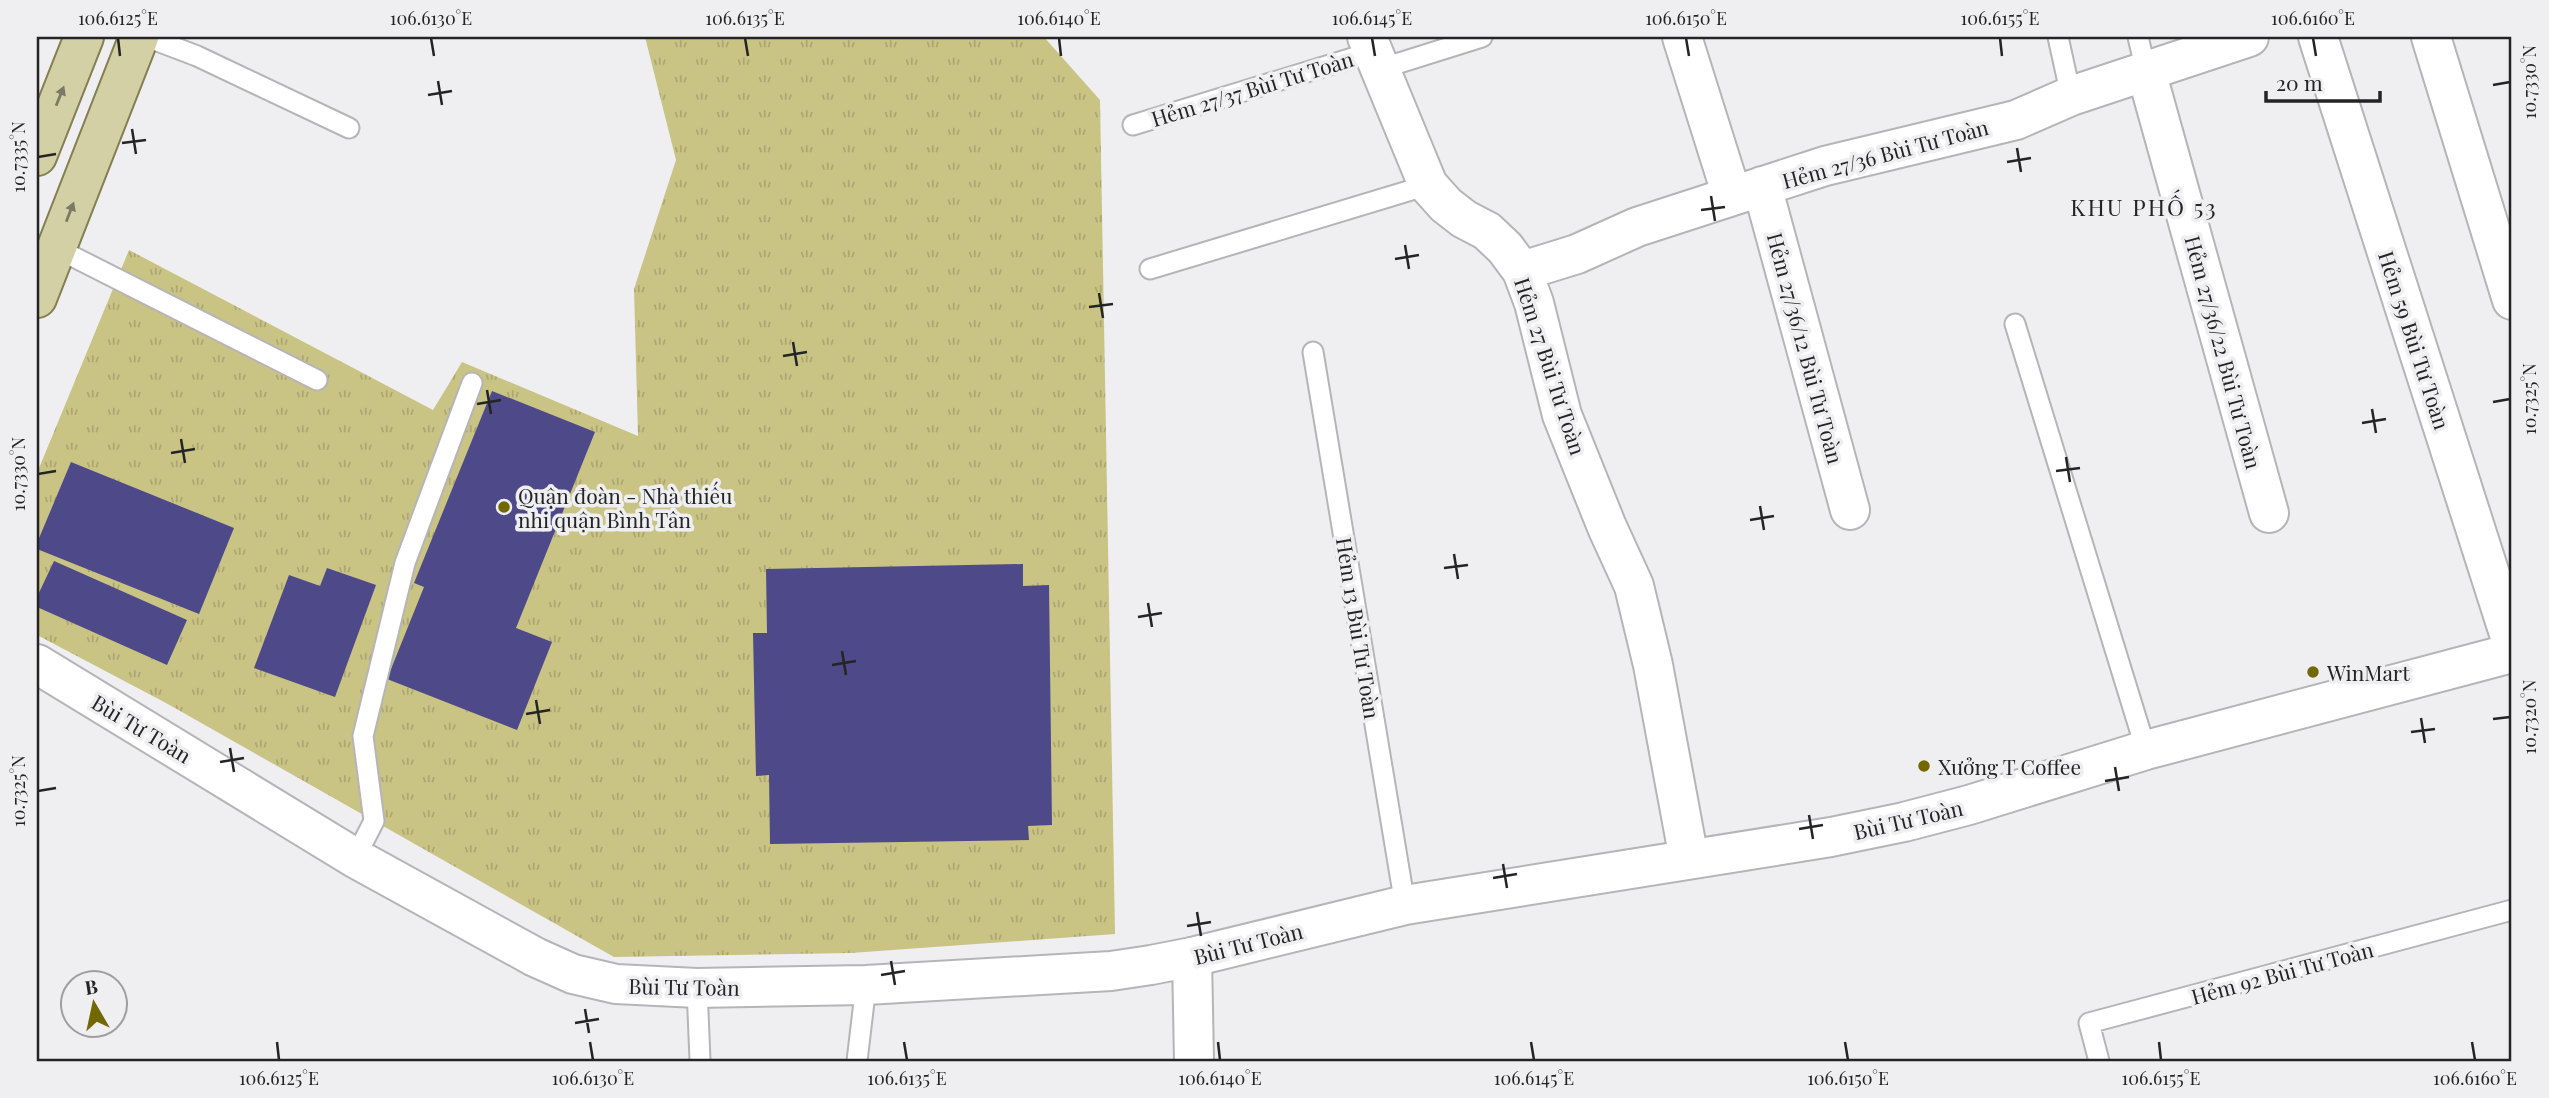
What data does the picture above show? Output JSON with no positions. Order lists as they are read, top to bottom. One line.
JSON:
{"streets":{"street":["Hẻm 27/36 Bùi Tư Toàn","Hẻm 59 Bùi Tư Toàn","Hẻm 27/36/12 Bùi Tư Toàn","Hẻm 27/36/22 Bùi Tư Toàn","Hẻm 27 Bùi Tư Toàn","Bùi Tư Toàn"],"lane":["Hẻm 27/37 Bùi Tư Toàn","Hẻm 13 Bùi Tư Toàn","Hẻm 92 Bùi Tư Toàn"]},"crossings":[["Hẻm 27/37 Bùi Tư Toàn","Hẻm 27 Bùi Tư Toàn"],["Hẻm 27/36 Bùi Tư Toàn","Hẻm 27/36/12 Bùi Tư Toàn"],["Hẻm 27/36 Bùi Tư Toàn","Hẻm 27/36/22 Bùi Tư Toàn"],["Hẻm 27/36 Bùi Tư Toàn","Hẻm 27 Bùi Tư Toàn"],["Hẻm 27 Bùi Tư Toàn","Bùi Tư Toàn"],["Hẻm 13 Bùi Tư Toàn","Bùi Tư Toàn"]],"districts":["KHU PHỐ 53"],"places":["Quận đoàn - Nhà thiếu nhi quận Bình Tân","WinMart","Xưởng T Coffee"],"scale_bar":"20 m","north":"top","coordinates":["106.6125°E","106.6130°E","106.6135°E","106.6140°E","106.6145°E","106.6150°E","106.6155°E","106.6160°E","10.7330°N","10.7335°N","10.7325°N","10.7320°N"]}
